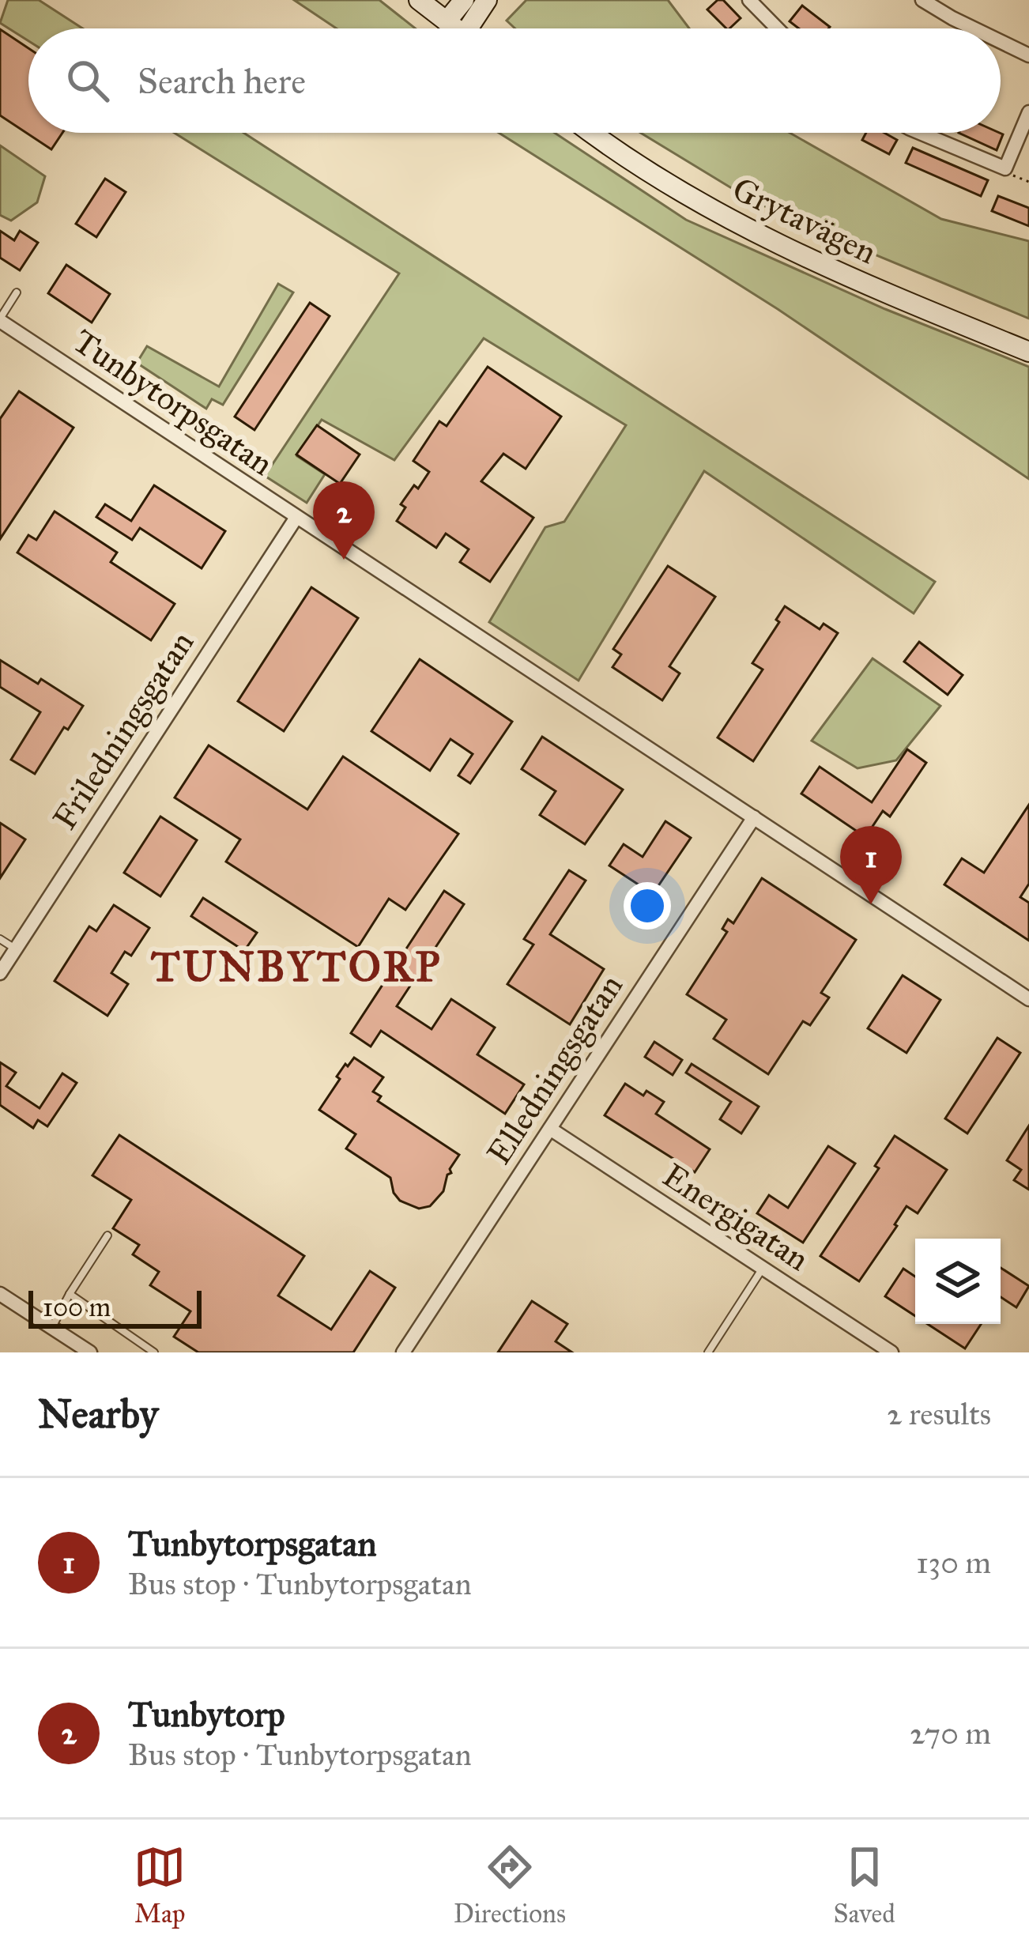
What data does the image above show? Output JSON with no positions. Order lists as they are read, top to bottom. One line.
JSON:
{"streets":{"street":["Grytavägen","Tunbytorpsgatan","Friledningsgatan","Elledningsgatan","Energigatan"]},"crossings":[["Tunbytorpsgatan","Friledningsgatan"],["Tunbytorpsgatan","Elledningsgatan"],["Elledningsgatan","Energigatan"]],"districts":["TUNBYTORP"],"scale_bar":"100 m","page":{"search":"Search here","pins":["2","1"],"scale":"100 m","heading":["Nearby","2 results"],"list":[{"mark":"1","name":"Tunbytorpsgatan","note":"Bus stop · Tunbytorpsgatan","value":"130 m"},{"mark":"2","name":"Tunbytorp","note":"Bus stop · Tunbytorpsgatan","value":"270 m"}],"nav":["Map","Directions","Saved"]}}
